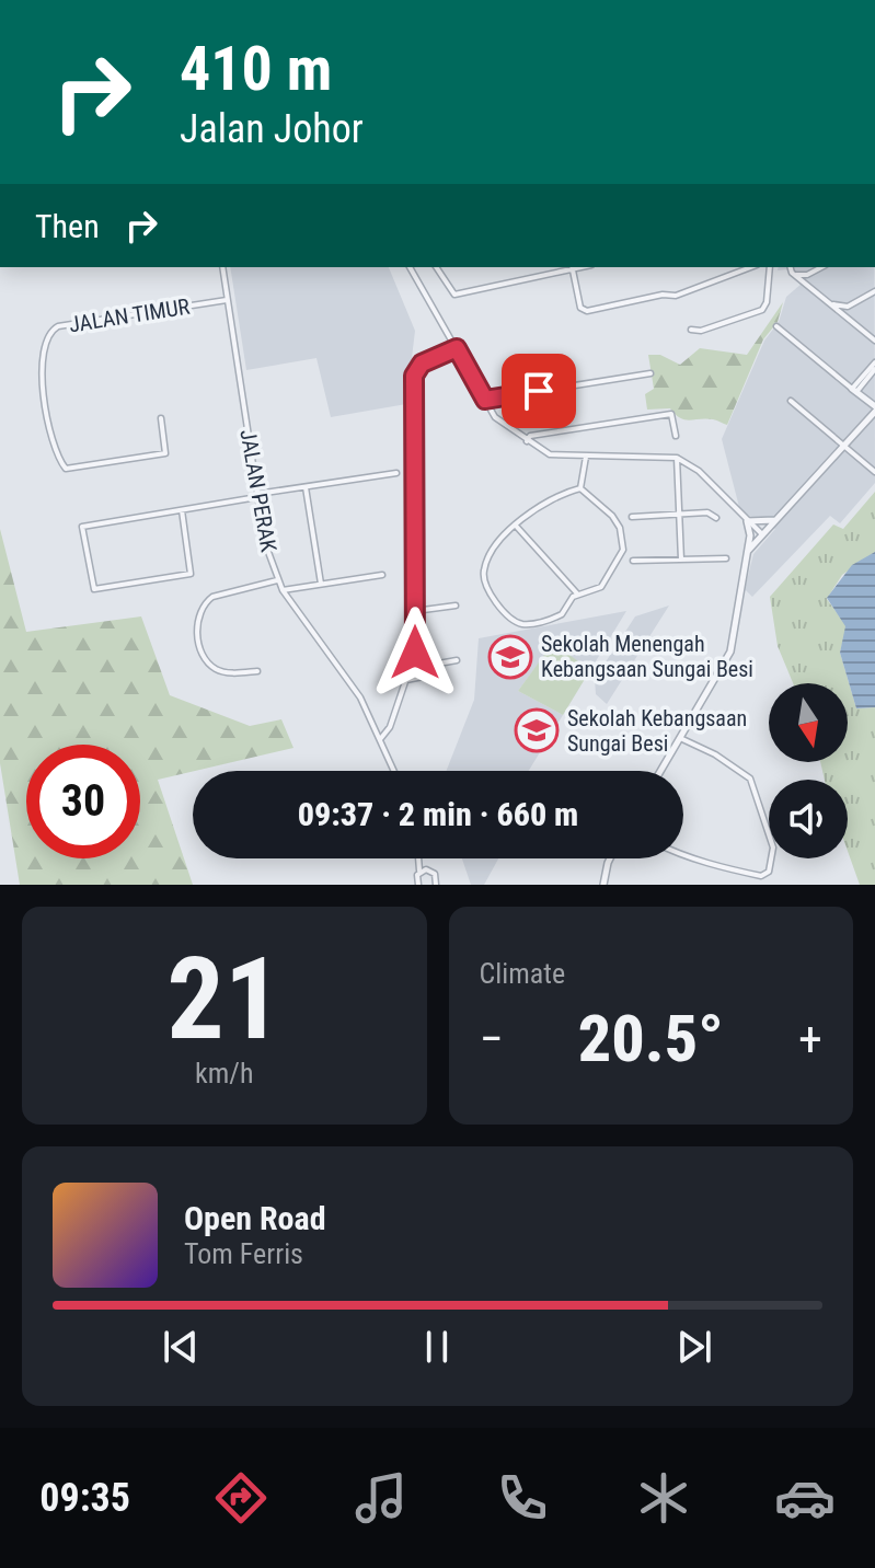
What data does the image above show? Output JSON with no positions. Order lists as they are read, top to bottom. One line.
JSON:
{"streets":{"street":["JALAN TIMUR","JALAN PERAK"]},"crossings":[["JALAN TIMUR","JALAN PERAK"]],"places":{"school or university":["Sekolah Menengah Kebangsaan Sungai Besi","Sekolah Kebangsaan Sungai Besi"]},"north":"bottom","page":{"turn":["410 m","Jalan Johor"],"then":"Then","limit":"30","trip":"09:37 · 2 min · 660 m","tile":[["21","km/h"],"Climate"],"heat":["−","20.5°","+"],"song":["Open Road","Tom Ferris"],"tabs":"09:35"}}
